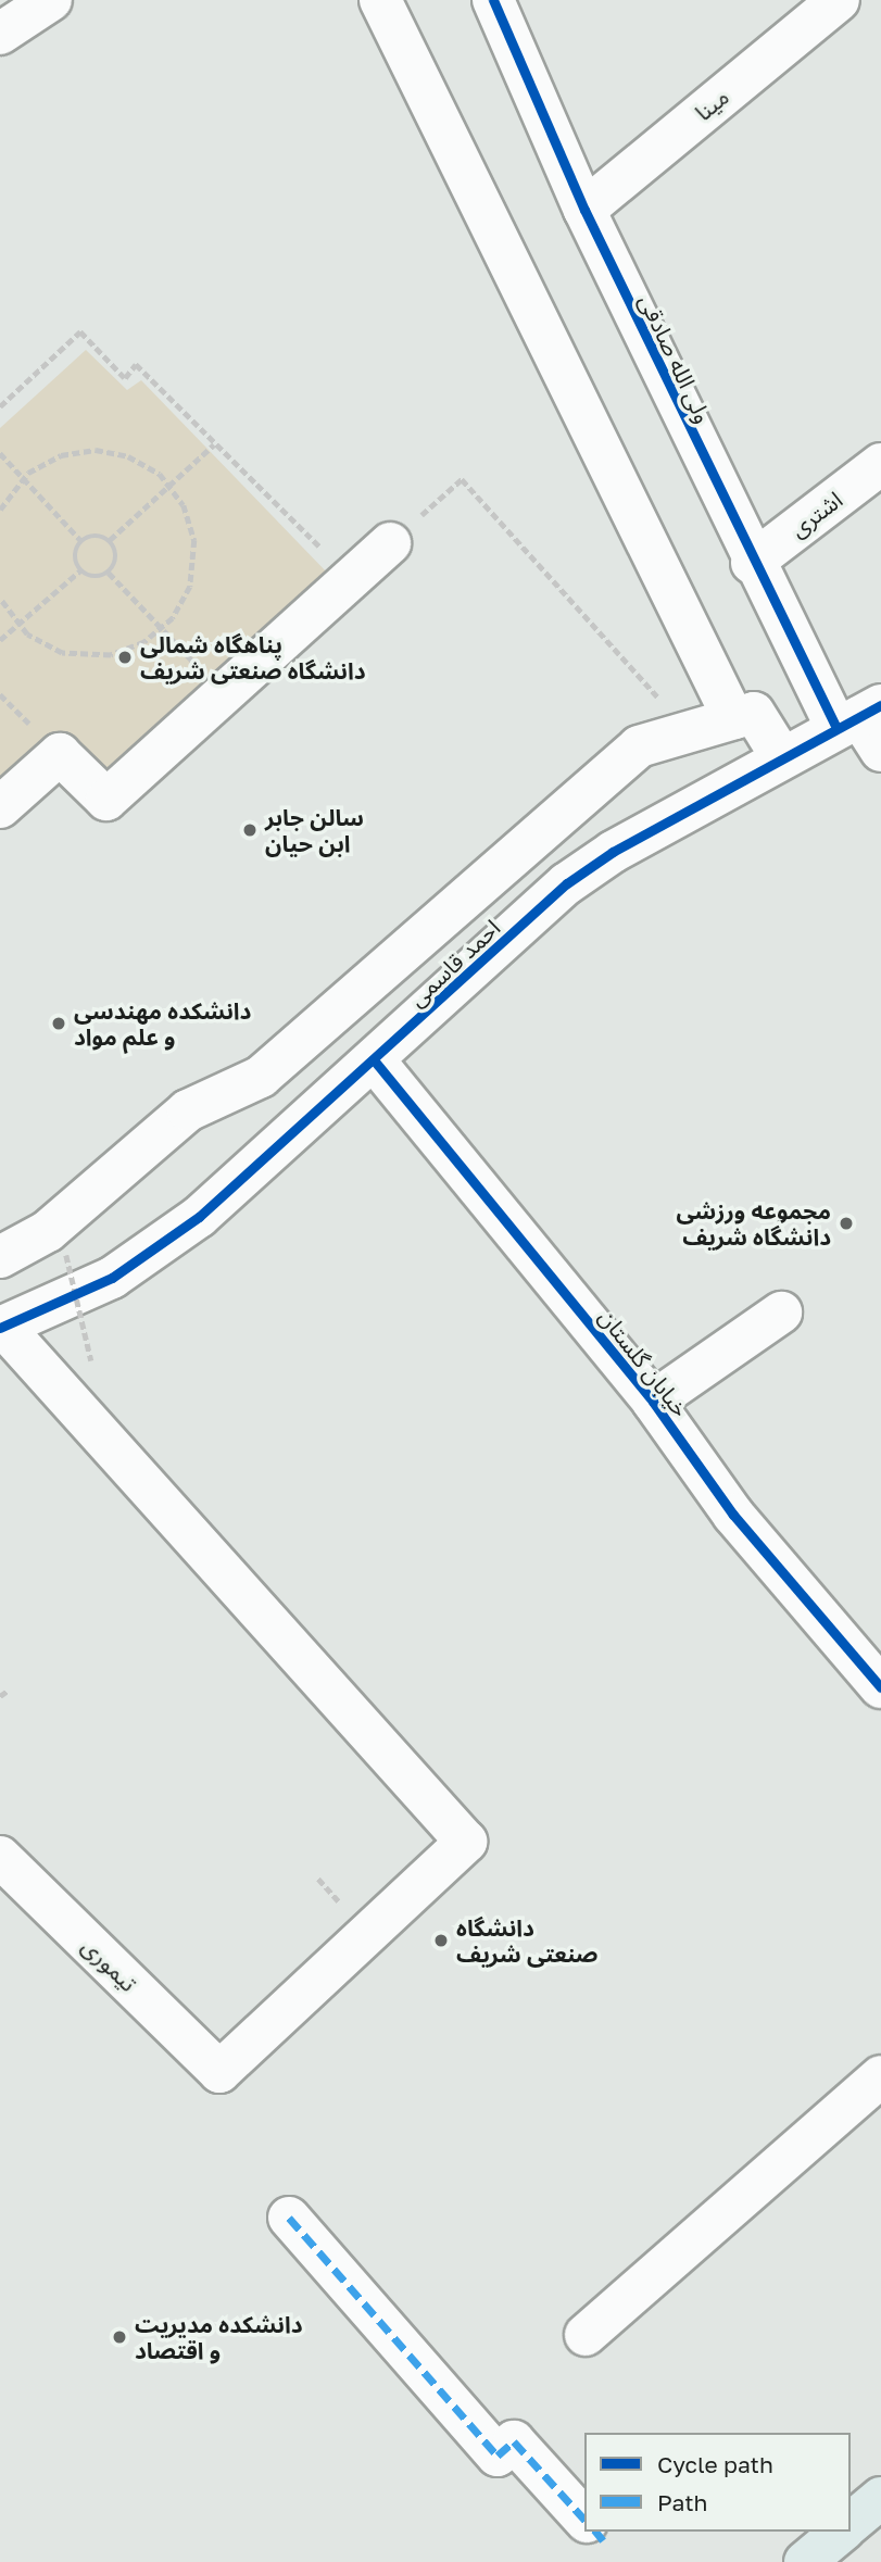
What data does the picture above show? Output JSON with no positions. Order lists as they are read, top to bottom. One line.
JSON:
{"streets":{"street":["مینا","ولی الله صادقی","اشتری","احمد قاسمی","خیابان گلستان","تیموری"]},"crossings":[["مینا","ولی الله صادقی"],["ولی الله صادقی","اشتری"],["ولی الله صادقی","احمد قاسمی"],["احمد قاسمی","خیابان گلستان"],["احمد قاسمی","تیموری"]],"places":["پناهگاه شمالی دانشگاه صنعتی شریف","سالن جابر ابن حیان","دانشکده مهندسی و علم مواد","مجموعه ورزشی دانشگاه شریف","دانشگاه صنعتی شریف","دانشکده مدیریت و اقتصاد"],"legend":["Cycle path","Path"]}
